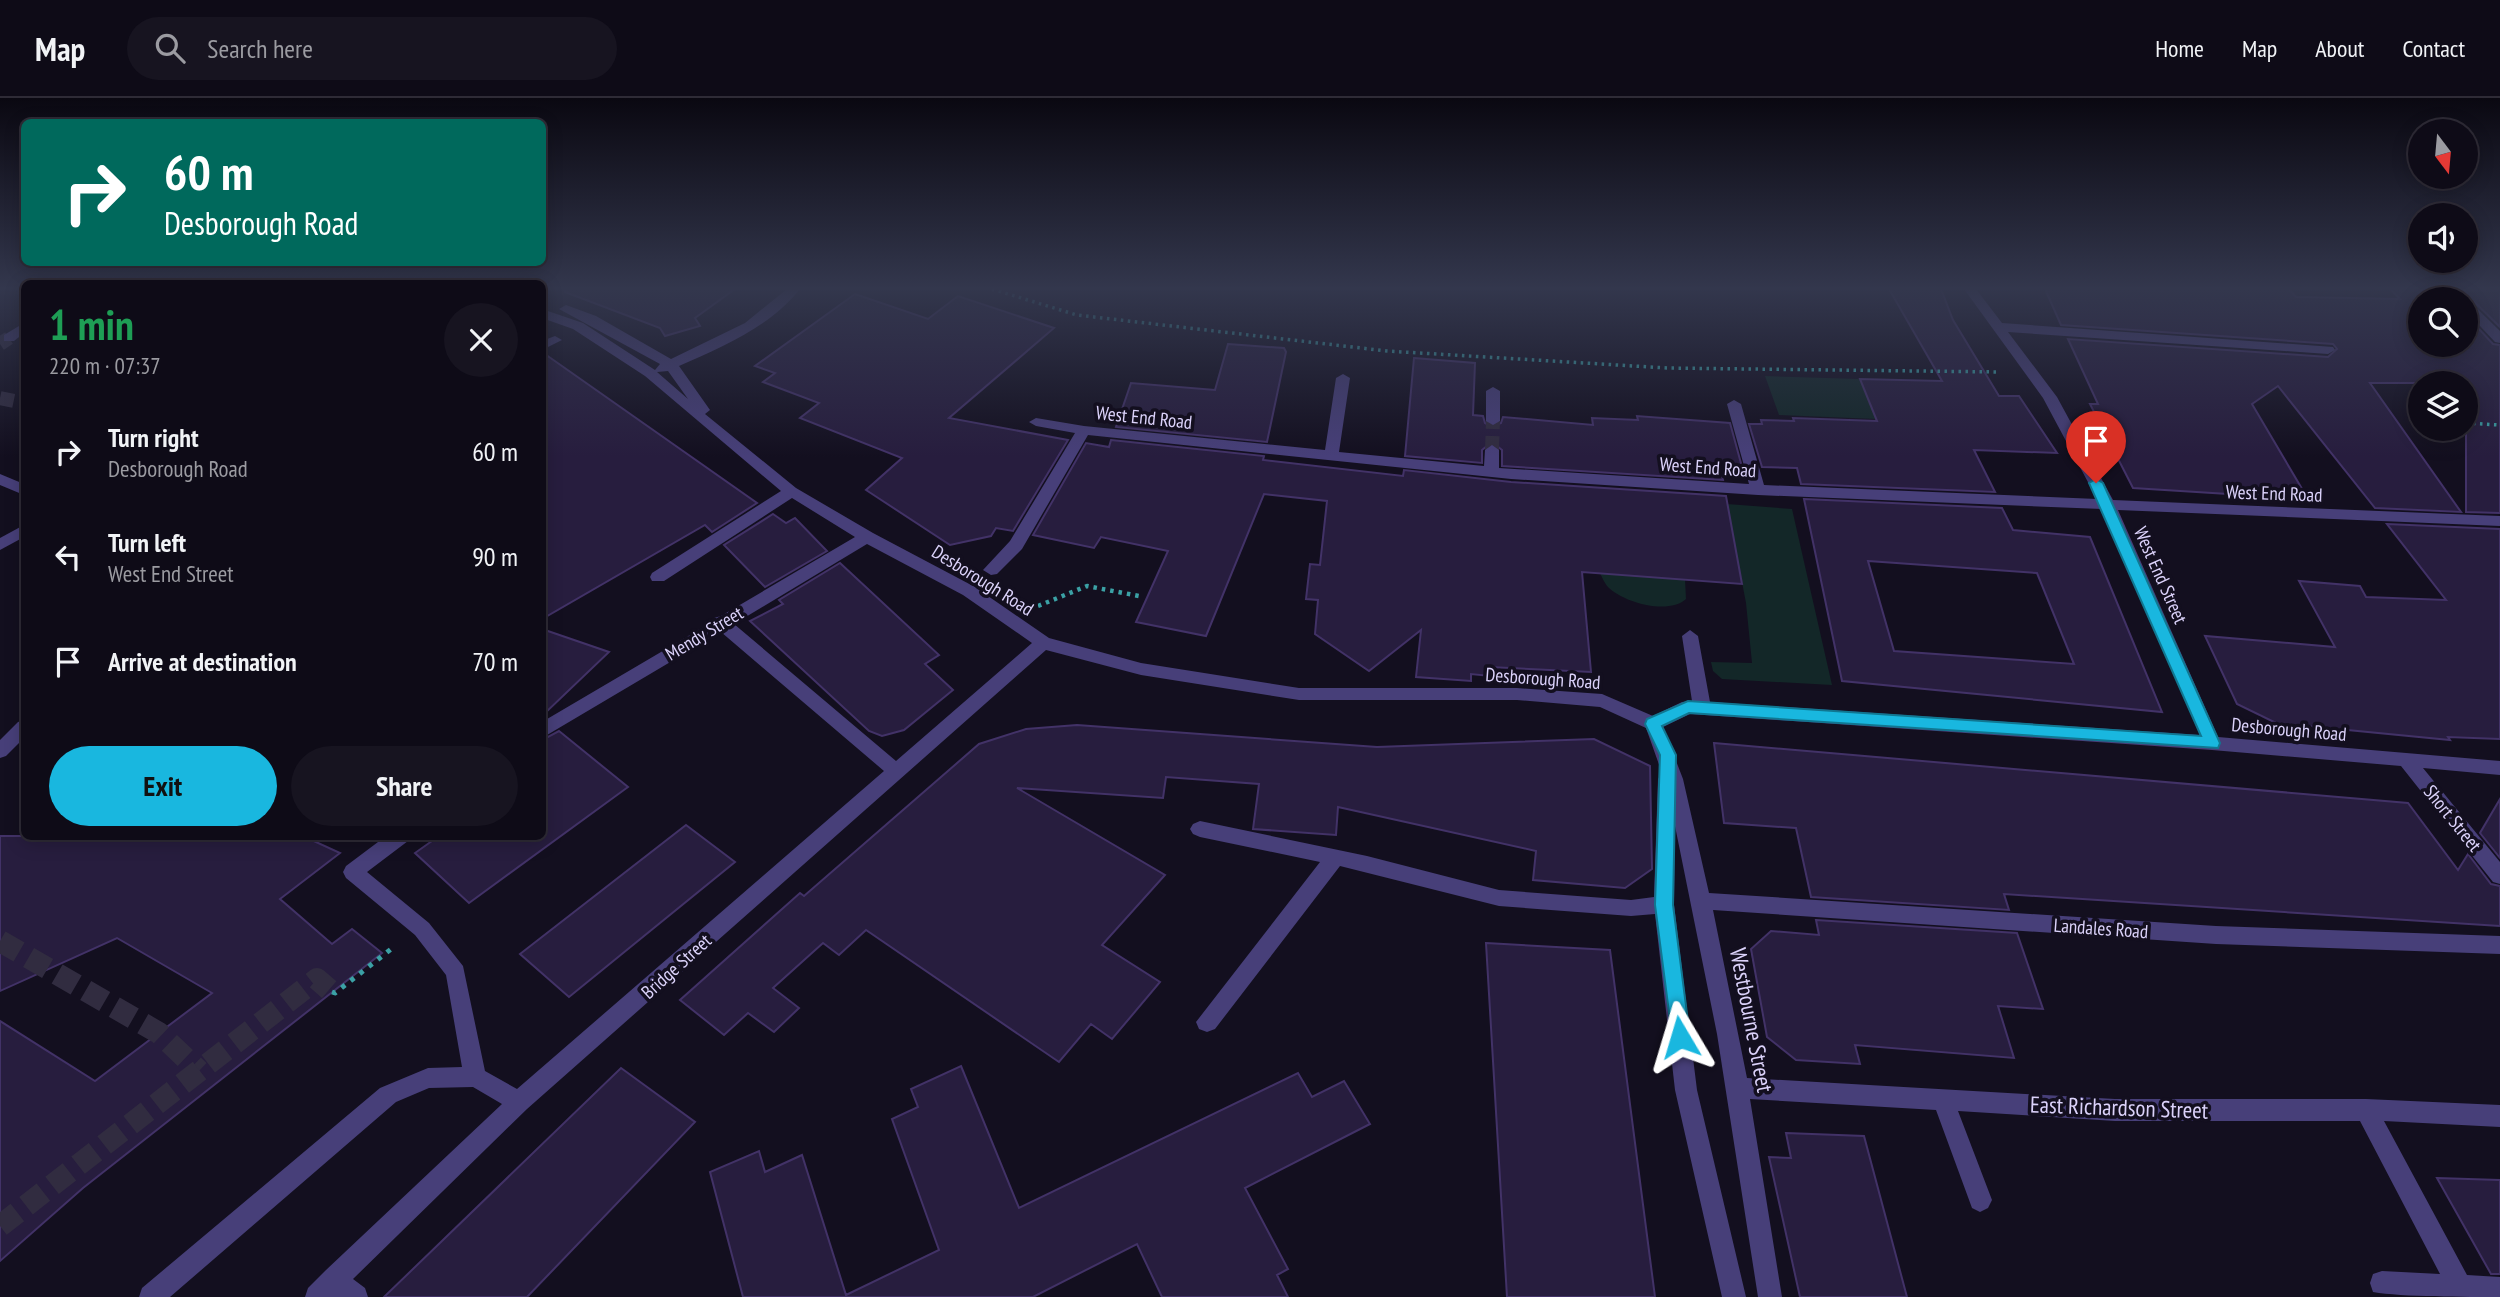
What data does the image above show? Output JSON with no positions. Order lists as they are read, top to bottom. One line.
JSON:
{"streets":{"street":["West End Road","West End Street","Desborough Road","Mendy Street","Short Street","Landales Road","Bridge Street","Westbourne Street","East Richardson Street"]},"crossings":[["West End Road","West End Street"],["West End Street","Desborough Road"],["Desborough Road","Mendy Street"],["Desborough Road","Short Street"],["Desborough Road","Bridge Street"],["Desborough Road","Westbourne Street"],["Landales Road","Westbourne Street"],["Westbourne Street","East Richardson Street"]],"north":"bottom","page":{"header":"Map","search":"Search here","nav":["Home","Map","About","Contact"],"turn":["60 m","Desborough Road"],"heading":["1 min","220 m · 07:37"],"list":[{"name":"Turn right","note":"Desborough Road","value":"60 m"},{"name":"Turn left","note":"West End Street","value":"90 m"},{"name":"Arrive at destination","value":"70 m"}],"buttons":["Exit","Share"]}}
